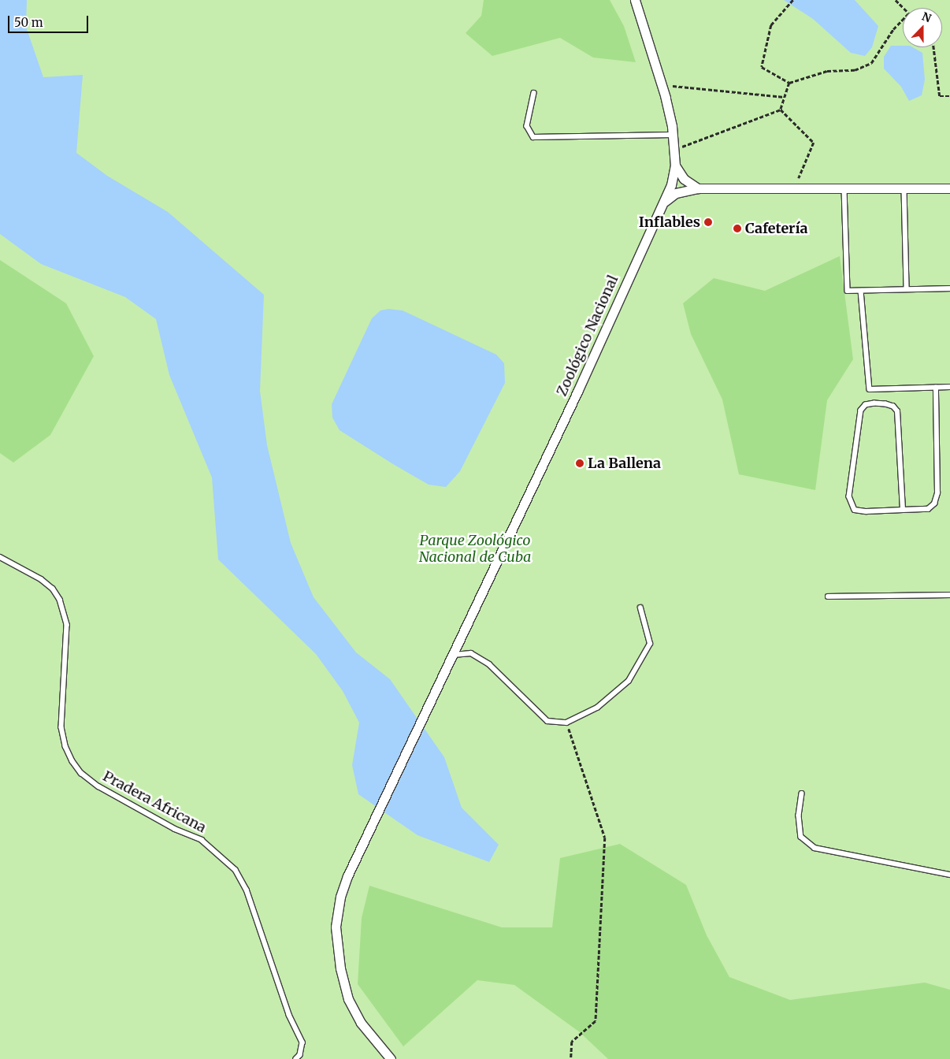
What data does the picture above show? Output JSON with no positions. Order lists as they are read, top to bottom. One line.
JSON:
{"streets":{"street":["Zoológico Nacional"],"lane":["Pradera Africana"]},"parks":["Parque Zoológico Nacional de Cuba"],"places":["Inflables","Cafetería","La Ballena"],"scale_bar":"50 m","north":"top"}
